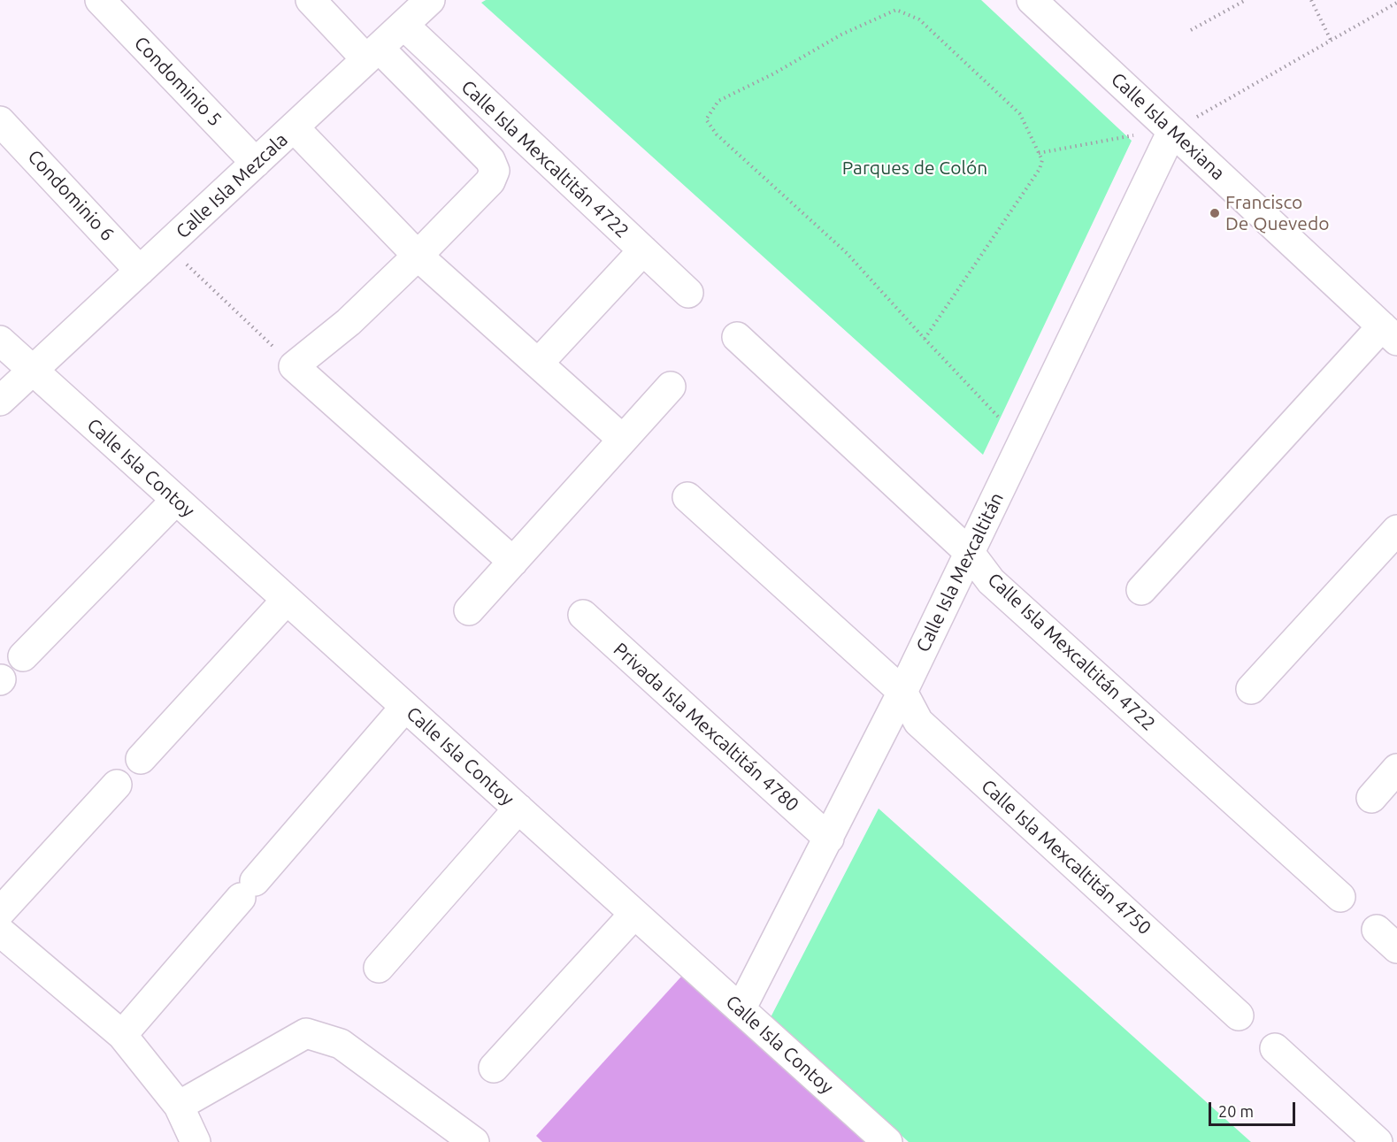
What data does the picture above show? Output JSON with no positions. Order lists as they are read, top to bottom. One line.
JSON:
{"streets":{"street":["Condominio 5","Calle Isla Mexiana","Calle Isla Mexcaltitán 4722","Calle Isla Mezcala","Condominio 6","Calle Isla Contoy","Calle Isla Mexcaltitán","Privada Isla Mexcaltitán 4780","Calle Isla Mexcaltitán 4750"]},"crossings":[["Condominio 5","Calle Isla Mezcala"],["Calle Isla Mexiana","Calle Isla Mexcaltitán"],["Calle Isla Mexcaltitán 4722","Calle Isla Mezcala"],["Calle Isla Mexcaltitán 4722","Calle Isla Mexcaltitán"],["Calle Isla Mezcala","Condominio 6"],["Calle Isla Mezcala","Calle Isla Contoy"],["Calle Isla Contoy","Calle Isla Mexcaltitán"],["Calle Isla Mexcaltitán","Privada Isla Mexcaltitán 4780"],["Calle Isla Mexcaltitán","Calle Isla Mexcaltitán 4750"]],"parks":["Parques de Colón"],"places":["Francisco De Quevedo"],"scale_bar":"20 m"}
